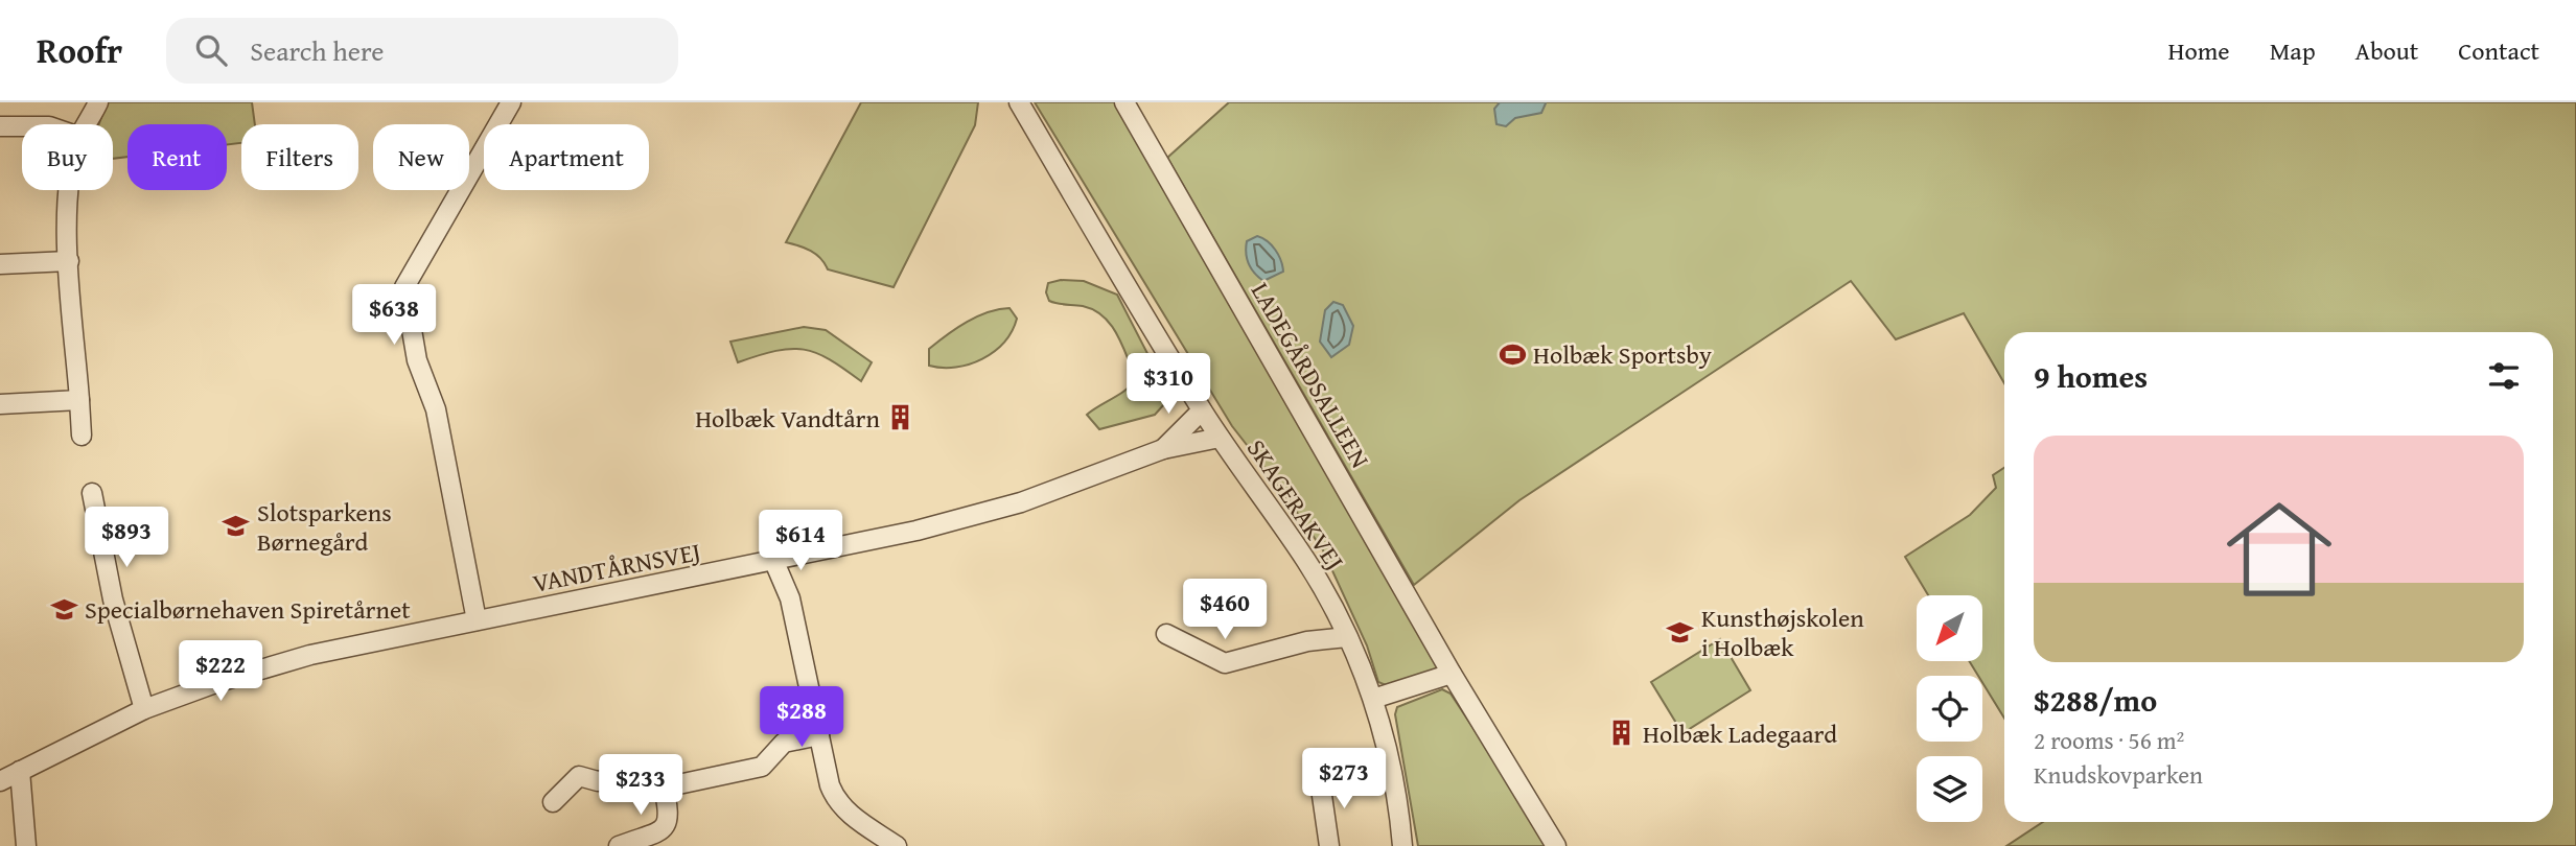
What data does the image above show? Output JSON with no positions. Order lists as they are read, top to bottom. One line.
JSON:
{"streets":{"street":["LADEGÅRDSALLEEN","SKAGERAKVEJ","VANDTÅRNSVEJ"]},"crossings":[["SKAGERAKVEJ","VANDTÅRNSVEJ"]],"places":{"sports":["Holbæk Sportsby"],"building":["Holbæk Vandtårn","Holbæk Ladegaard"],"school or university":["Slotsparkens Børnegård","Specialbørnehaven Spiretårnet","Kunsthøjskolen i Holbæk"]},"north":"bottom left","page":{"header":"Roofr","search":"Search here","nav":["Home","Map","About","Contact"],"chip":["Buy","Rent","Filters","New","Apartment"],"price":["$638","$310","$893","$614","$460","$222","$288","$273","$233"],"heading":"9 homes","list":[{"name":"$288/mo","note":"2 rooms · 56 m² · Knudskovparken"}]}}
